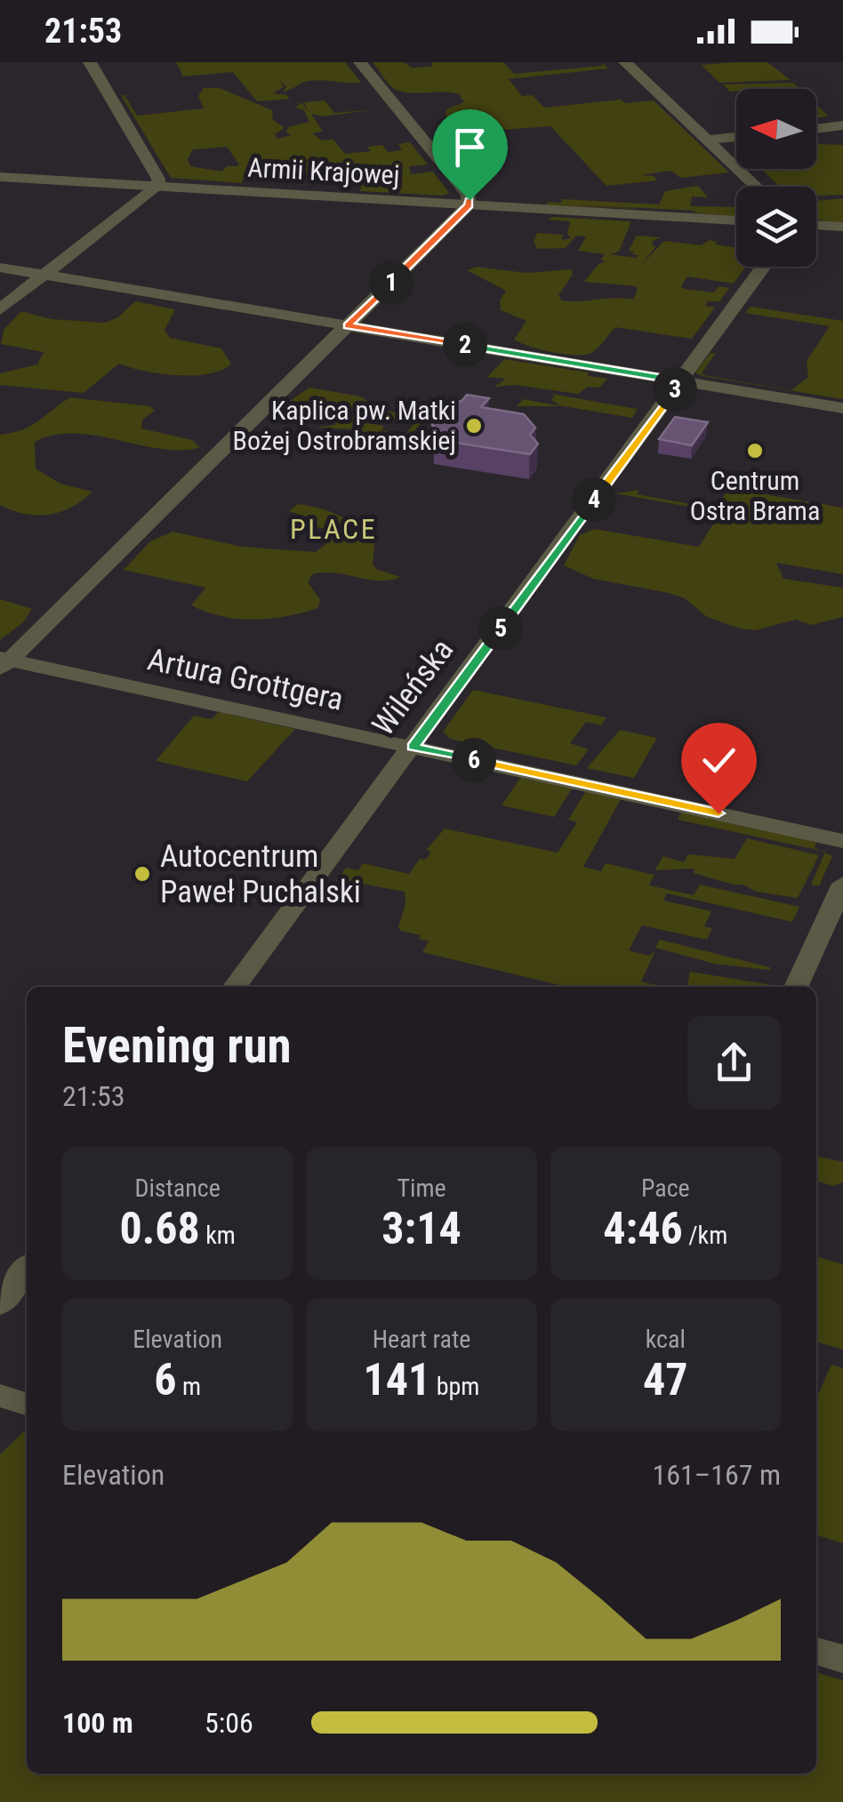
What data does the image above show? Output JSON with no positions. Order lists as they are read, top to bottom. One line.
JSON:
{"streets":{"street":["Armii Krajowej","Artura Grottgera","Wileńska"]},"crossings":[["Artura Grottgera","Wileńska"]],"districts":["PLACE"],"places":["Kaplica pw. Matki Bożej Ostrobramskiej","Centrum Ostra Brama","Autocentrum Paweł Puchalski"],"north":"left","page":{"status":"21:53","pins":["1","2","3","4","5","6"],"heading":["Evening run","21:53"],"stats":[["Distance","0.68 km"],["Time","3:14"],["Pace","4:46 /km"],["Elevation","6 m"],["Heart rate","141 bpm"],["kcal","47"]],"chart":["Elevation","161–167 m"],"list":[{"name":"100 m","note":"5:06"}]}}
